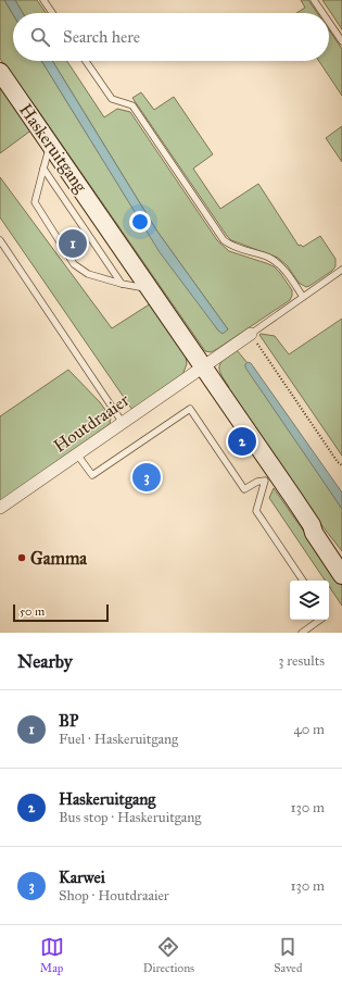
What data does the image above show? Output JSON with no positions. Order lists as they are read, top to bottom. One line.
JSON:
{"streets":{"main road":["Haskeruitgang"],"street":["Houtdraaier"]},"crossings":[["Haskeruitgang","Houtdraaier"]],"places":["Gamma"],"scale_bar":"50 m","page":{"search":"Search here","pins":["1","2","3"],"scale":"50 m","heading":["Nearby","3 results"],"list":[{"mark":"1","name":"BP","note":"Fuel · Haskeruitgang","value":"40 m"},{"mark":"2","name":"Haskeruitgang","note":"Bus stop · Haskeruitgang","value":"130 m"},{"mark":"3","name":"Karwei","note":"Shop · Houtdraaier","value":"130 m"}],"nav":["Map","Directions","Saved"]}}
